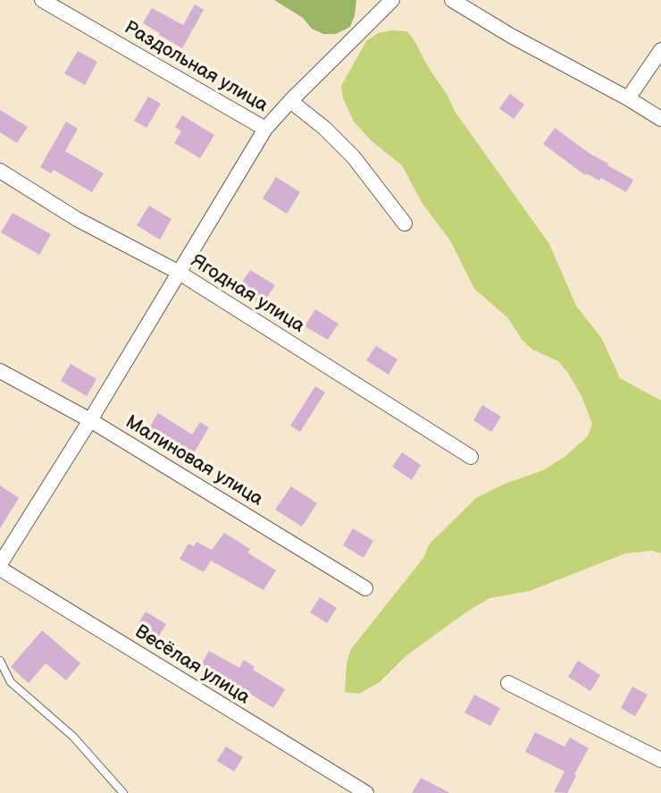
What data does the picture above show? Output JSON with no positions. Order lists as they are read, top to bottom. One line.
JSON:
{"streets":{"street":["Раздольная улица","Ягодная улица","Малиновая улица","Весёлая улица"]}}
